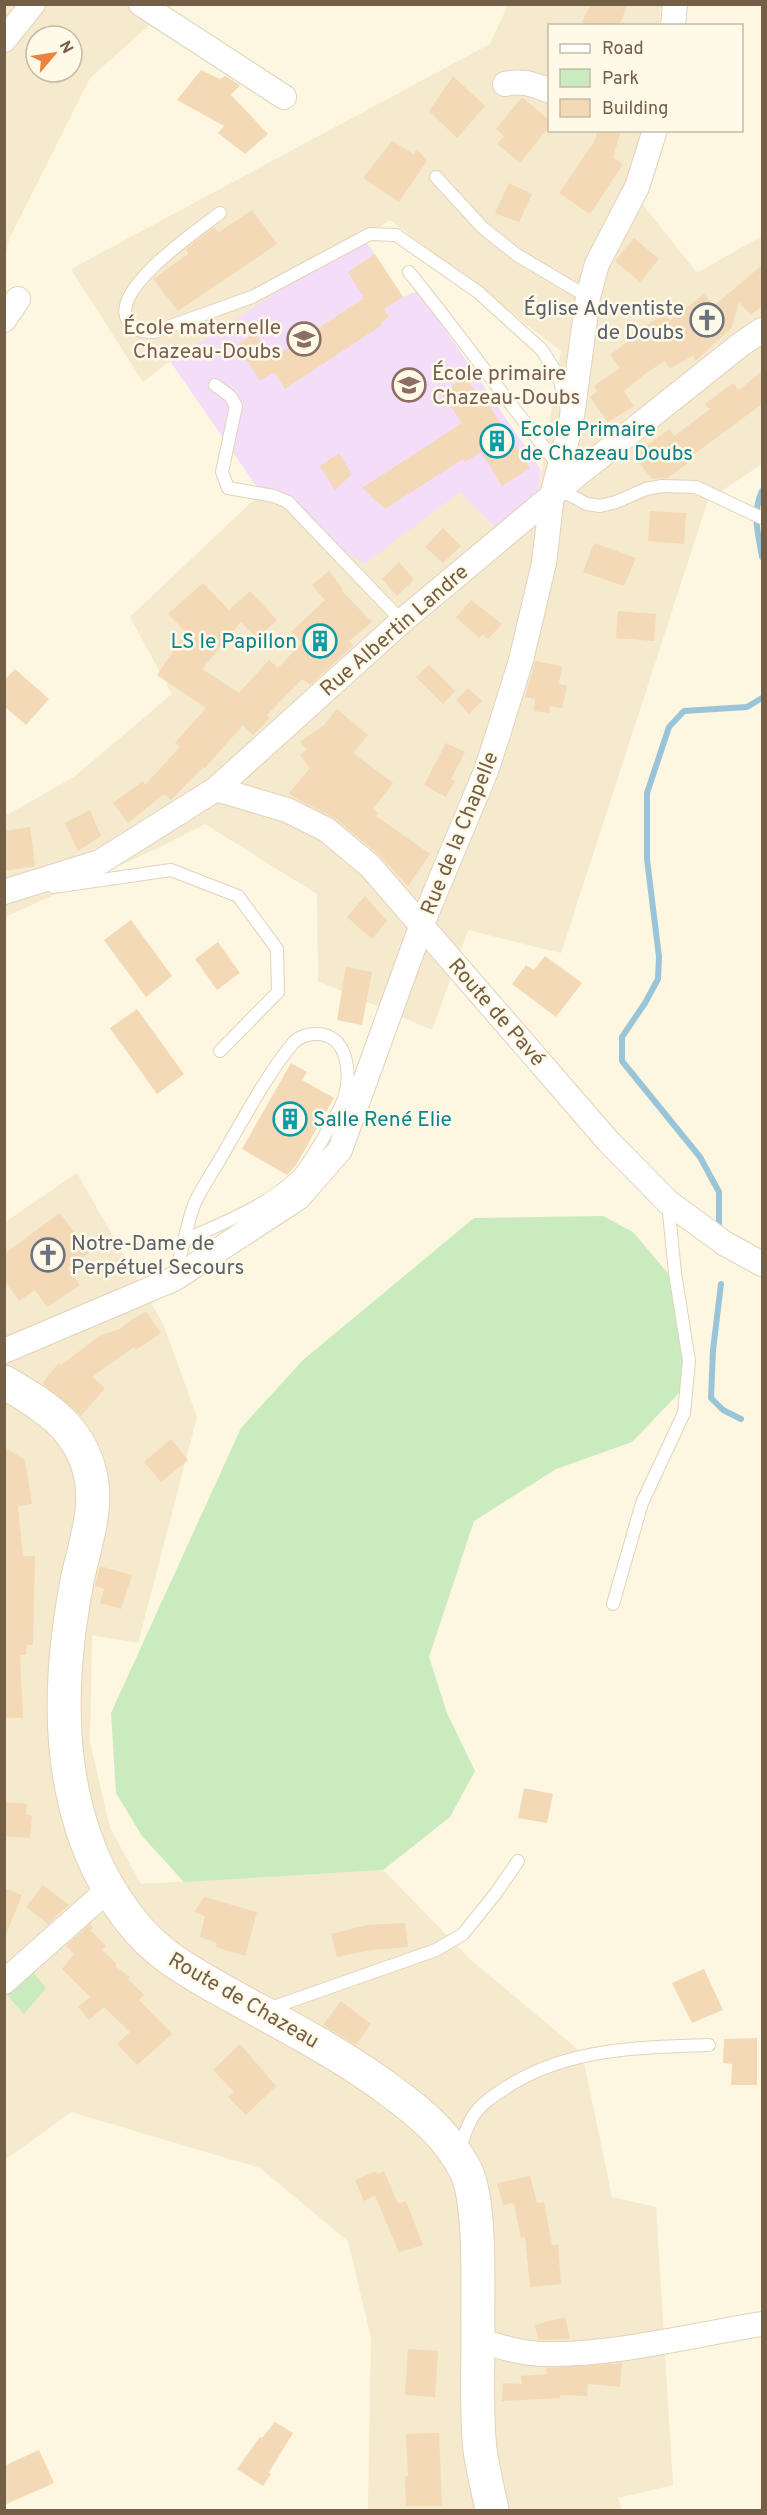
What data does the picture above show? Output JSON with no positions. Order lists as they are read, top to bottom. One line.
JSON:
{"streets":{"main road":["Route de Chazeau"],"street":["Rue Albertin Landre","Rue de la Chapelle","Route de Pavé"]},"crossings":[["Rue Albertin Landre","Rue de la Chapelle"],["Rue Albertin Landre","Route de Pavé"],["Rue de la Chapelle","Route de Pavé"]],"places":{"church":["Église Adventiste de Doubs","Notre-Dame de Perpétuel Secours"],"school or university":["École maternelle Chazeau-Doubs","École primaire Chazeau-Doubs"],"building":["Ecole Primaire de Chazeau Doubs","LS le Papillon","Salle René Elie"]},"legend":["Road","Park","Building"],"north":"top right"}
